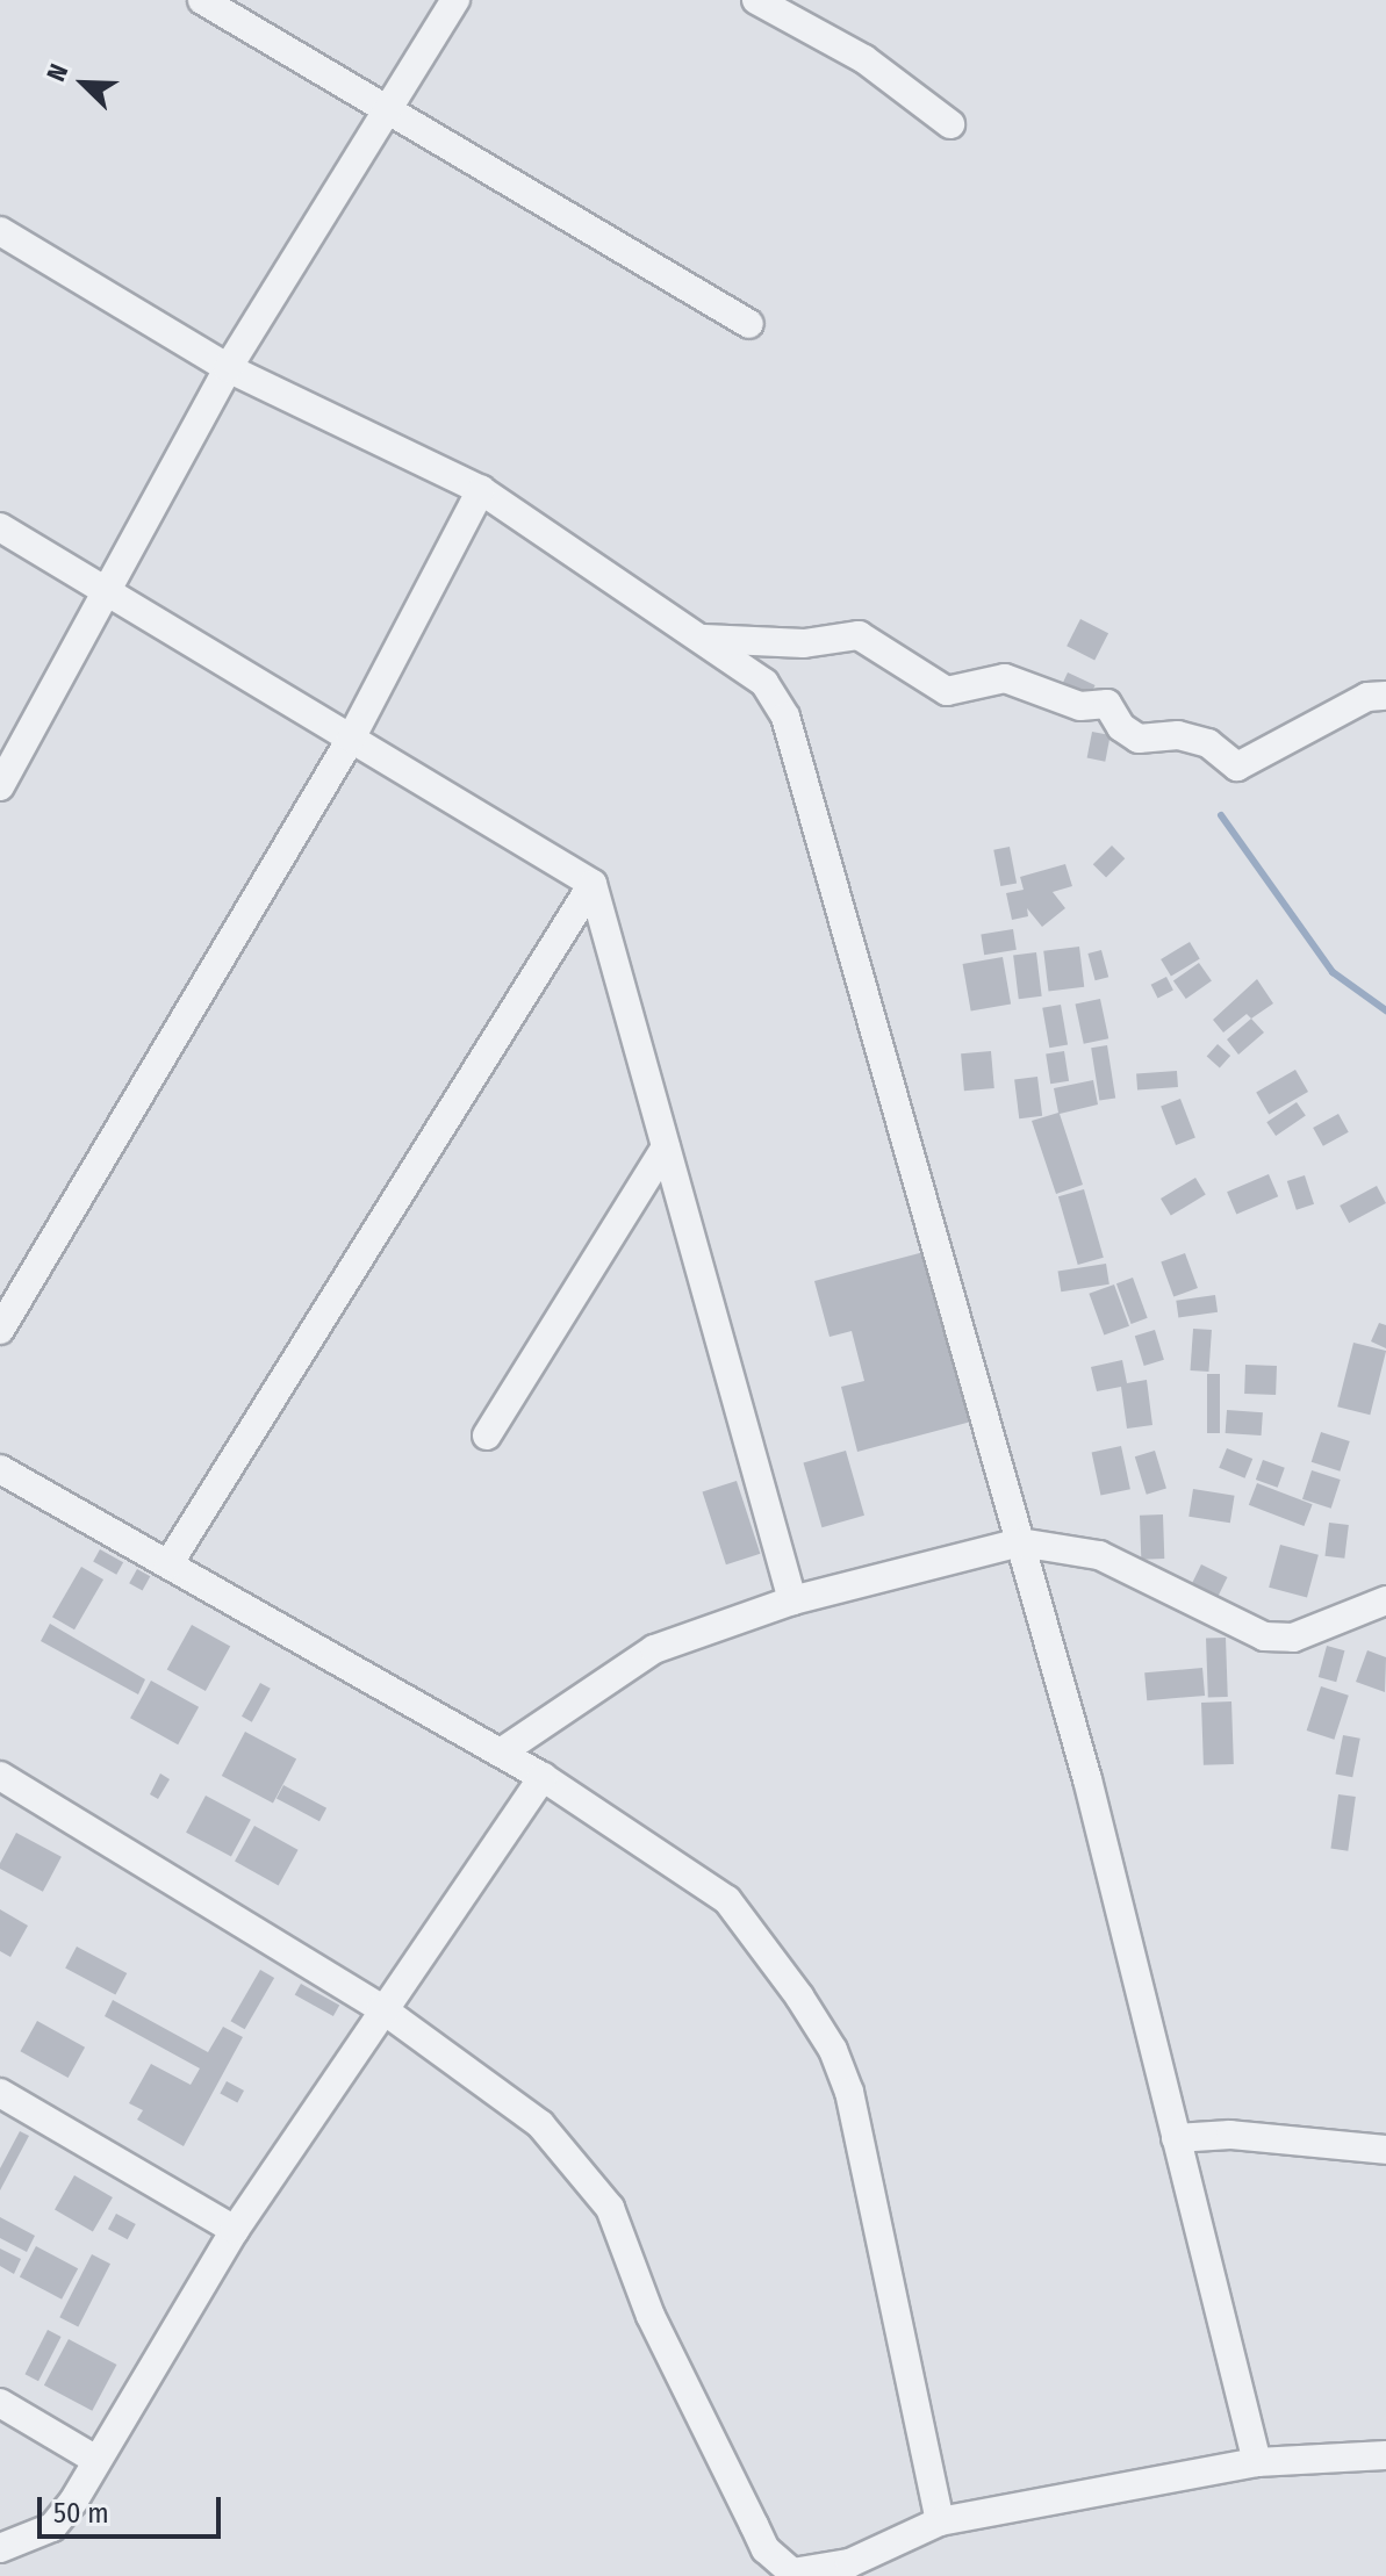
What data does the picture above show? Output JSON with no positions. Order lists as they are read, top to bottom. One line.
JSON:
{"scale_bar":"50 m","north":"top left"}
